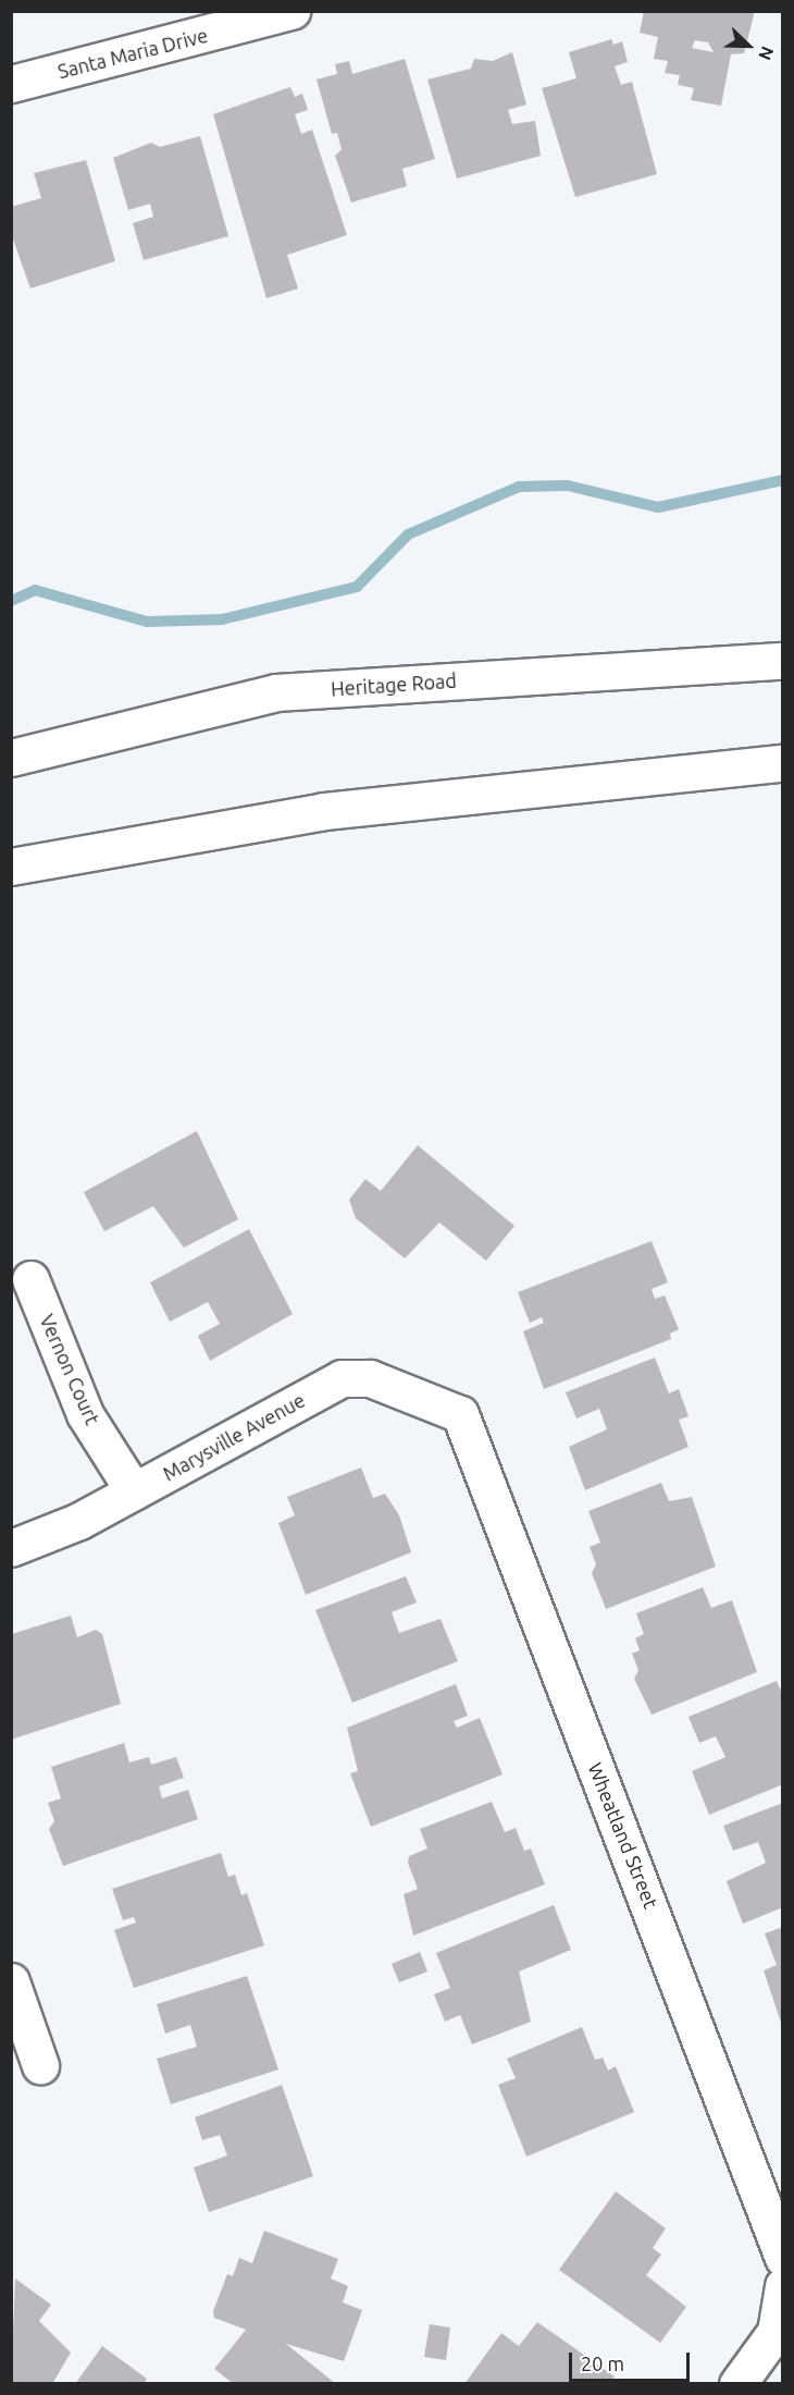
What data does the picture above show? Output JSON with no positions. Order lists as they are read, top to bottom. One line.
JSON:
{"streets":{"street":["Santa Maria Drive","Heritage Road","Vernon Court","Marysville Avenue","Wheatland Street"]},"crossings":[["Vernon Court","Marysville Avenue"],["Marysville Avenue","Wheatland Street"]],"scale_bar":"20 m","north":"bottom right"}
